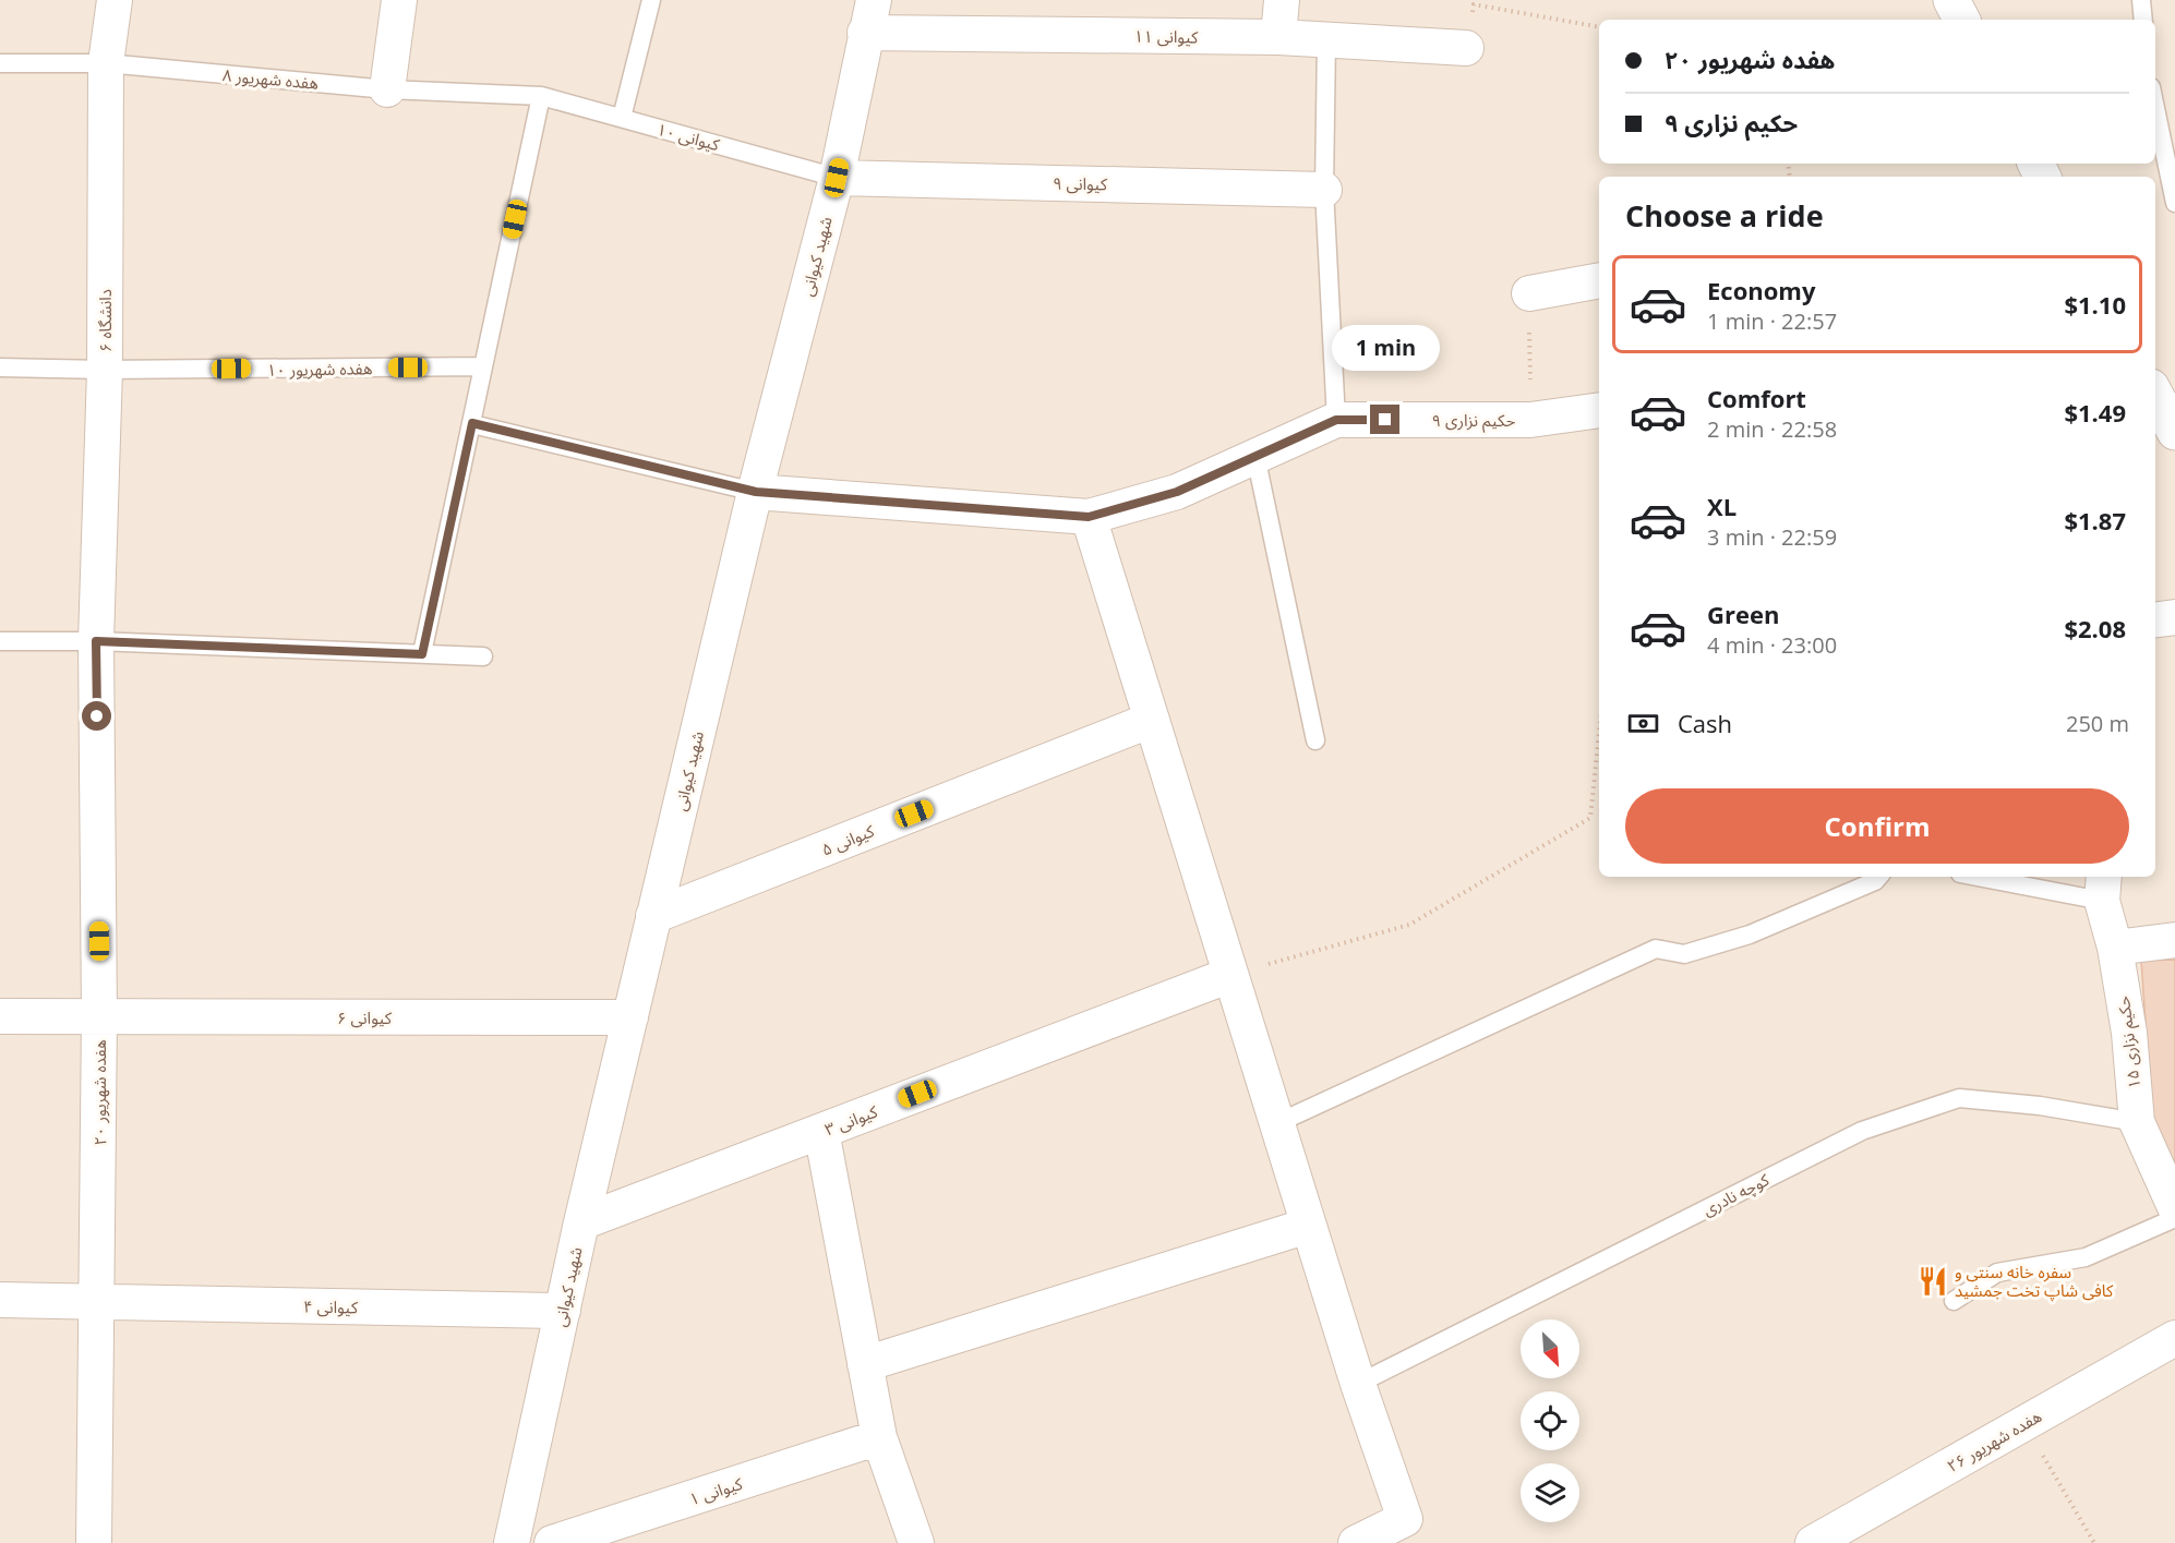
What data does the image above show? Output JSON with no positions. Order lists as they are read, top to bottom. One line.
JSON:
{"streets":{"street":["کیوانی ۱۱","کیوانی ۹","شهید کیوانی","دانشگاه ۶","حکیم نزاری ۹","کیوانی ۵","کیوانی ۶","حکیم نزاری ۱۵","هفده شهریور ۲۰","کیوانی ۳","کیوانی ۴","هفده شهریور ۲۶","کیوانی ۱"],"lane":["هفده شهریور ۸","کیوانی ۱۰","هفده شهریور ۱۰","کوچه نادری"]},"crossings":[["کیوانی ۱۱","شهید کیوانی"],["هفده شهریور ۸","کیوانی ۱۰"],["هفده شهریور ۸","دانشگاه ۶"],["کیوانی ۱۰","کیوانی ۹"],["کیوانی ۱۰","شهید کیوانی"],["کیوانی ۹","شهید کیوانی"],["شهید کیوانی","کیوانی ۵"],["شهید کیوانی","کیوانی ۶"],["شهید کیوانی","کیوانی ۳"],["شهید کیوانی","کیوانی ۴"],["دانشگاه ۶","هفده شهریور ۱۰"],["دانشگاه ۶","هفده شهریور ۲۰"],["کیوانی ۶","هفده شهریور ۲۰"],["حکیم نزاری ۱۵","کوچه نادری"],["هفده شهریور ۲۰","کیوانی ۴"]],"places":{"restaurant":["سفره خانه سنتی و کافی شاپ تخت جمشید"]},"north":"bottom right","page":{"banner":["هفده شهریور ۲۰","حکیم نزاری ۹"],"heading":"Choose a ride","list":[{"name":"Economy","note":"1 min · 22:57","value":"$1.10"},{"name":"Comfort","note":"2 min · 22:58","value":"$1.49"},{"name":"XL","note":"3 min · 22:59","value":"$1.87"},{"name":"Green","note":"4 min · 23:00","value":"$2.08"}],"bubble":"1 min","pay":["Cash","250 m"],"buttons":"Confirm"}}
